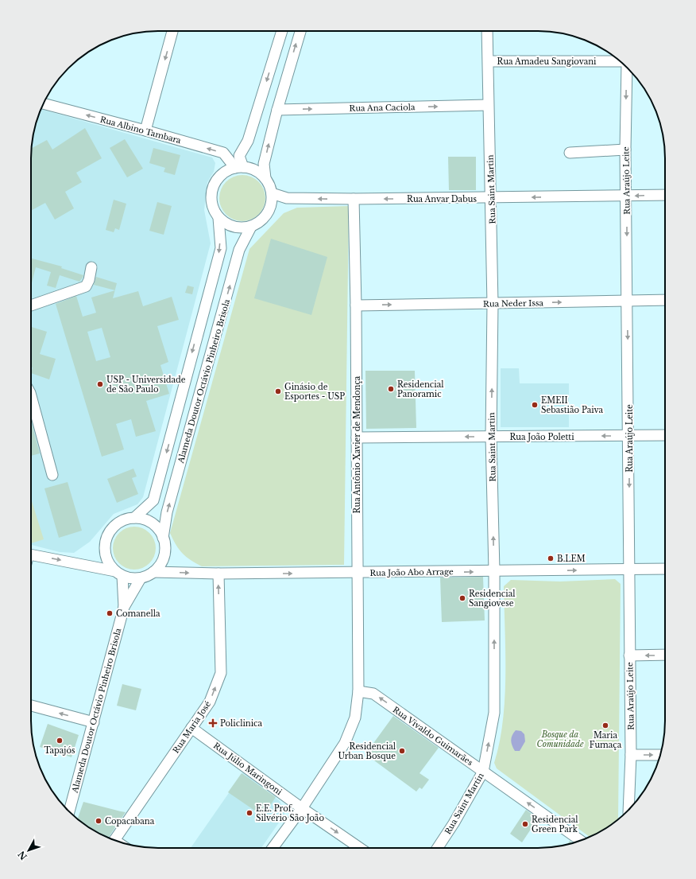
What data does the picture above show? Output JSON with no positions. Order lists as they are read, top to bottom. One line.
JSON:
{"streets":{"street":["Rua Amadeu Sangiovani","Rua Ana Caciola","Rua Albino Tambara","Rua Araújo Leite","Rua Saint Martin","Rua Anvar Dabus","Rua Neder Issa","Alameda Doutor Octávio Pinheiro Brisola","Rua João Poletti","Rua Antônio Xavier de Mendonça","Rua João Abo Arrage","Rua Maria José","Rua Vivaldo Guimarães","Rua Júlio Maringoni"]},"crossings":[["Rua Amadeu Sangiovani","Rua Saint Martin"],["Rua Ana Caciola","Rua Saint Martin"],["Rua Albino Tambara","Rua Anvar Dabus"],["Rua Albino Tambara","Alameda Doutor Octávio Pinheiro Brisola"],["Rua Araújo Leite","Rua Anvar Dabus"],["Rua Araújo Leite","Rua Neder Issa"],["Rua Araújo Leite","Rua João Poletti"],["Rua Araújo Leite","Rua João Abo Arrage"],["Rua Saint Martin","Rua Anvar Dabus"],["Rua Saint Martin","Rua Neder Issa"],["Rua Saint Martin","Rua João Poletti"],["Rua Saint Martin","Rua João Abo Arrage"],["Rua Saint Martin","Rua Vivaldo Guimarães"],["Rua Anvar Dabus","Alameda Doutor Octávio Pinheiro Brisola"],["Rua Anvar Dabus","Rua Antônio Xavier de Mendonça"],["Rua Neder Issa","Rua Antônio Xavier de Mendonça"],["Alameda Doutor Octávio Pinheiro Brisola","Rua João Abo Arrage"],["Rua João Poletti","Rua Antônio Xavier de Mendonça"],["Rua Antônio Xavier de Mendonça","Rua João Abo Arrage"],["Rua Antônio Xavier de Mendonça","Rua Vivaldo Guimarães"],["Rua Antônio Xavier de Mendonça","Rua Júlio Maringoni"],["Rua João Abo Arrage","Rua Maria José"],["Rua Maria José","Rua Júlio Maringoni"]],"one_way":["Rua Ana Caciola","Rua Albino Tambara","Rua Araújo Leite","Rua Saint Martin","Rua Anvar Dabus","Rua Neder Issa","Rua João Poletti","Rua João Abo Arrage","Rua Maria José","Rua Vivaldo Guimarães"],"parks":["Bosque da Comunidade"],"places":{"other":["USP - Universidade de São Paulo","Residencial Panoramic","Ginásio de Esportes - USP","EMEII Sebastião Paiva","B.LEM","Residencial Sangiovese","Comanella","Maria Fumaça","Tapajós","Residencial Urban Bosque","E.E. Prof. Silvério São João","Copacabana","Residencial Green Park"],"health":["Policlinica"]},"north":"bottom left"}
